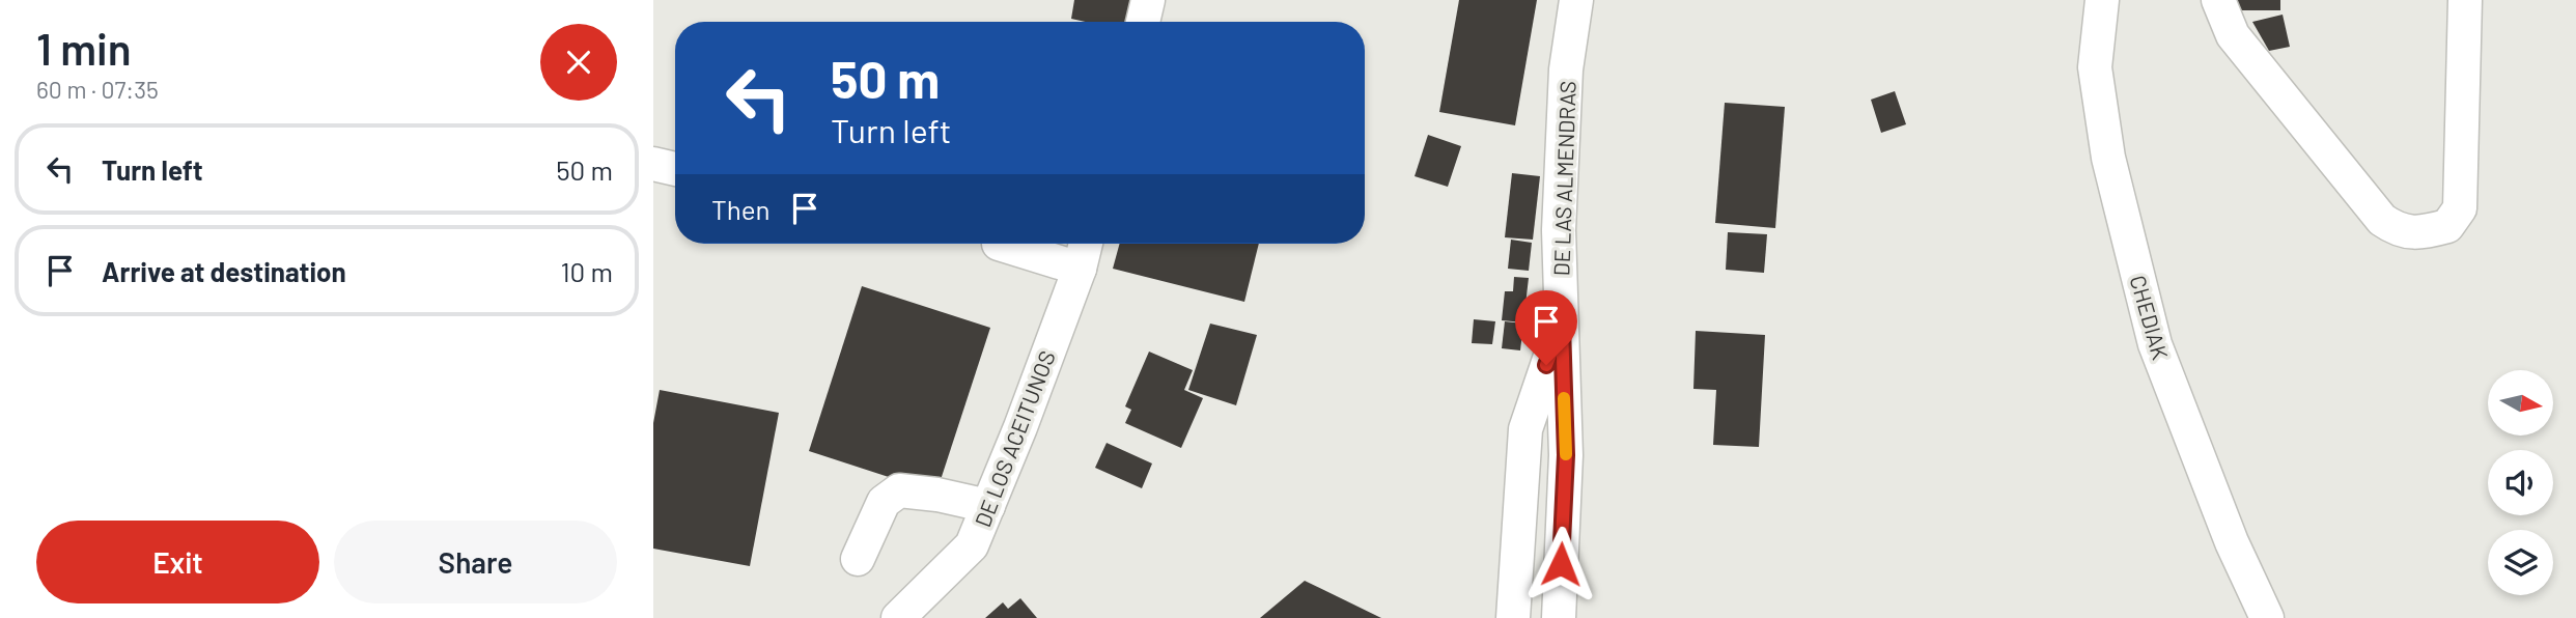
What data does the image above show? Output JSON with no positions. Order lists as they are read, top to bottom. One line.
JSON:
{"streets":{"street":["DE LAS ALMENDRAS","CHEDIAK","DE LOS ACEITUNOS"]},"north":"right","page":{"heading":["1 min","60 m · 07:35"],"turn":["50 m","Turn left"],"list":[{"name":"Turn left","value":"50 m"},{"name":"Arrive at destination","value":"10 m"}],"then":"Then","buttons":["Exit","Share"]}}
